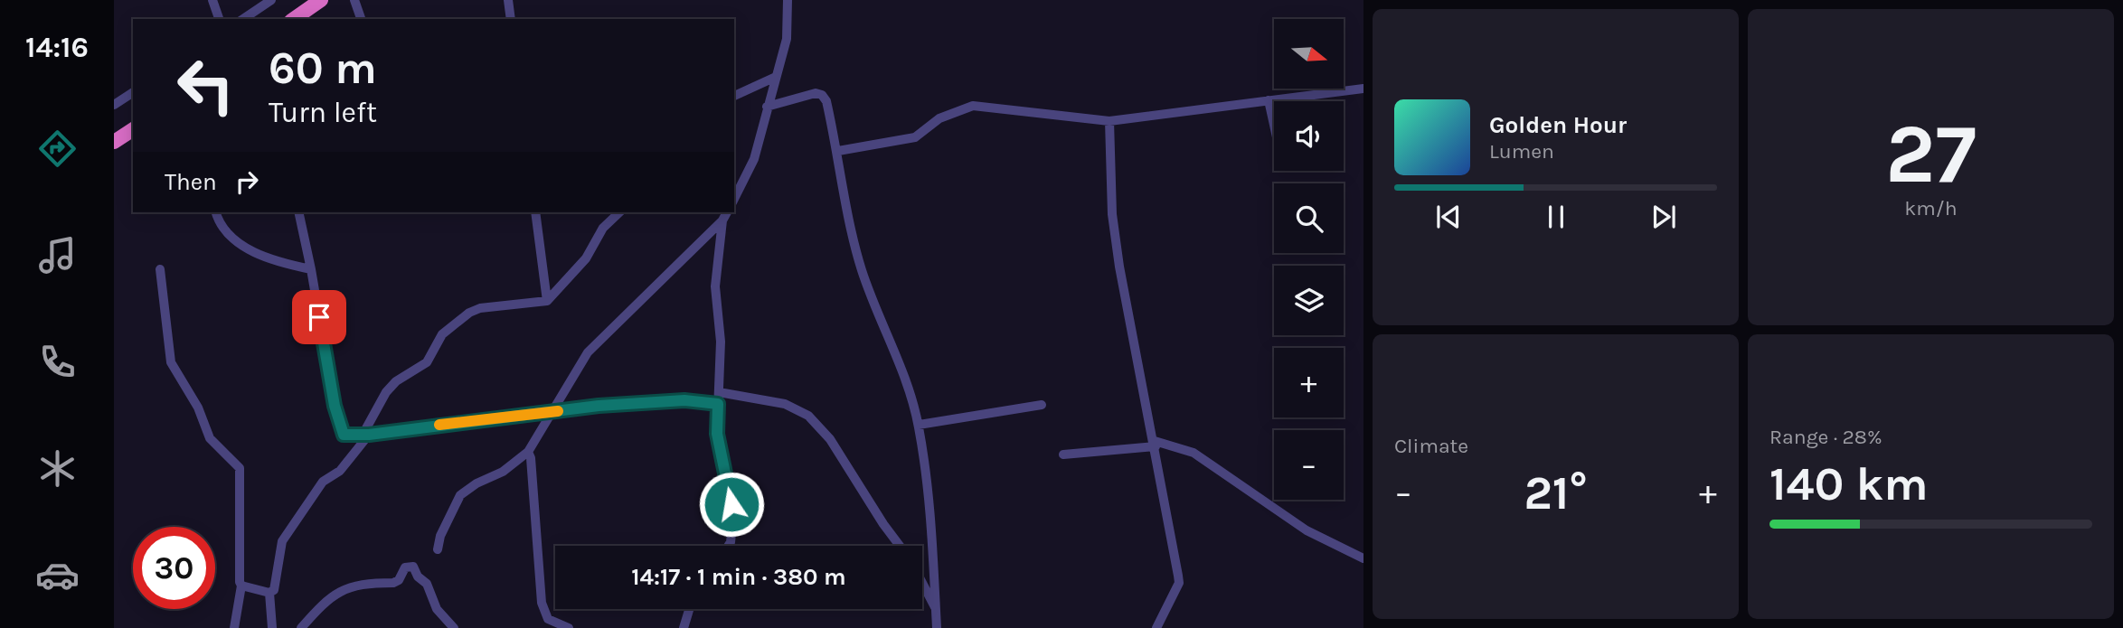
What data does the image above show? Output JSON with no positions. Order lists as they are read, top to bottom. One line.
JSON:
{"north":"right","page":{"tabs":"14:16","tile":[["27","km/h"],"Climate",["Range · 28%","140 km"]],"map_buttons":["+","−"],"turn":["60 m","Turn left"],"song":["Golden Hour","Lumen"],"then":"Then","heat":["−","21°","+"],"limit":"30","trip":"14:17 · 1 min · 380 m"}}
